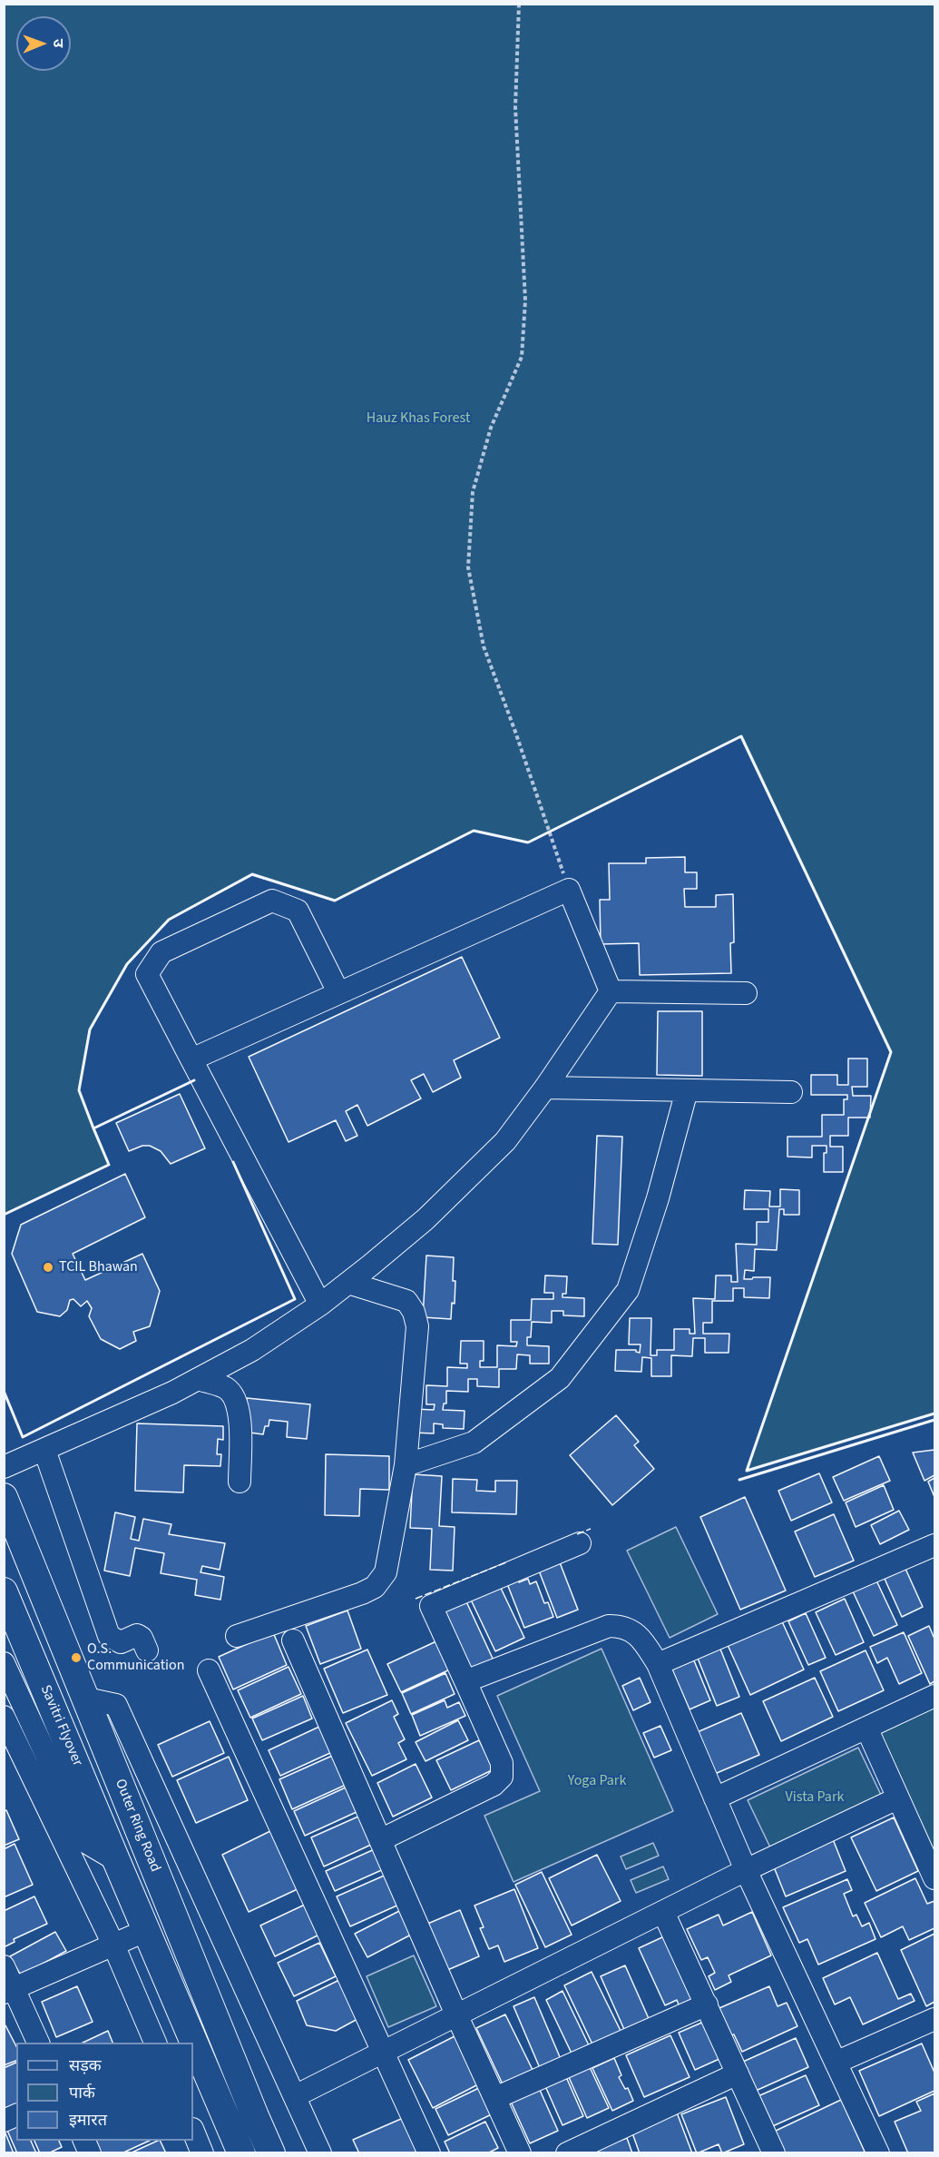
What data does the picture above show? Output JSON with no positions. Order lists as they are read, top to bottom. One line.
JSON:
{"streets":{"main road":["Savitri Flyover","Outer Ring Road"]},"parks":["Hauz Khas Forest","Yoga Park","Vista Park"],"places":["TCIL Bhawan","O.S. Communication"],"legend":["सड़क","पार्क","इमारत"],"north":"right"}
